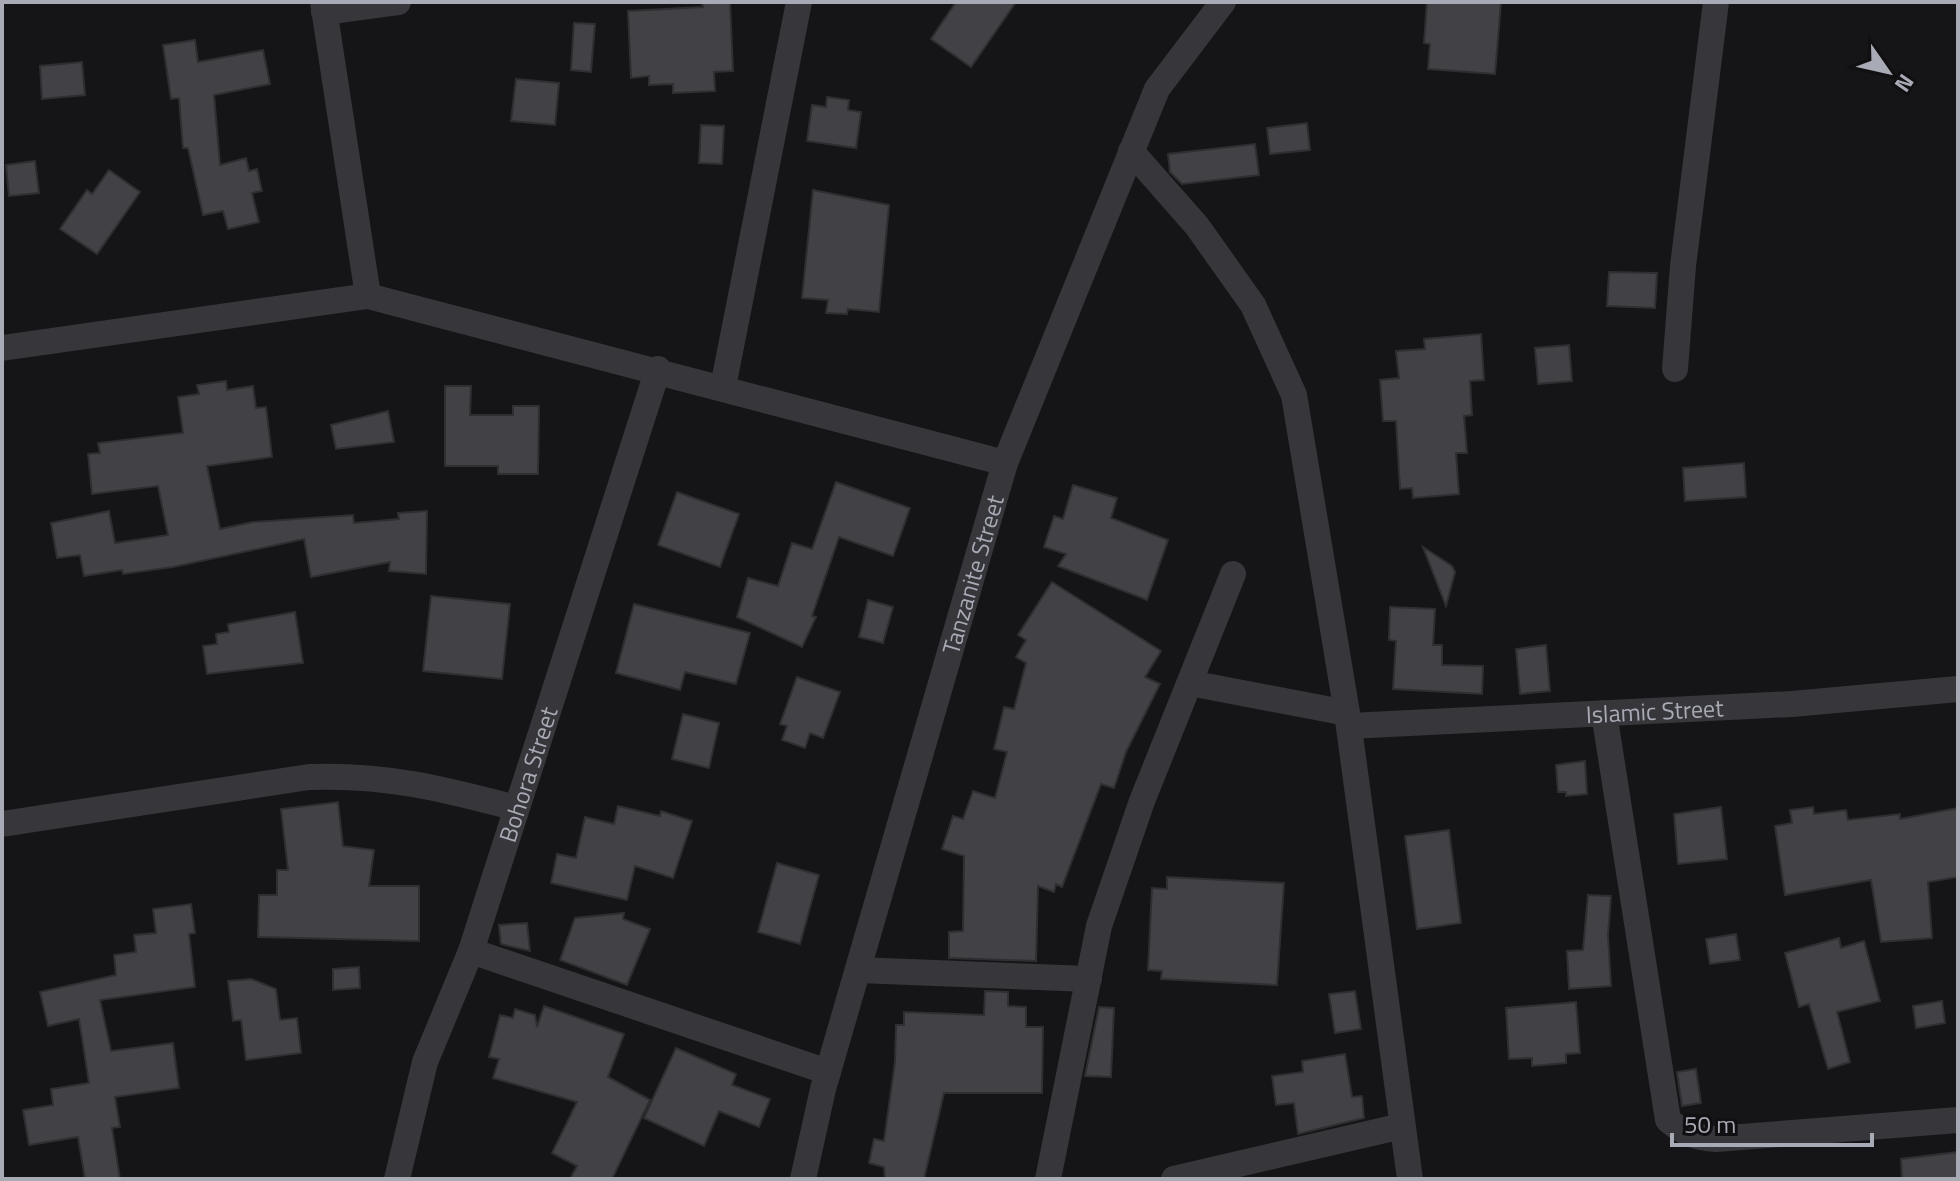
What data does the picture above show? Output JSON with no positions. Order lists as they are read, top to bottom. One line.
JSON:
{"streets":{"street":["Tanzanite Street","Islamic Street","Bohora Street"]},"scale_bar":"50 m","north":"bottom right"}
